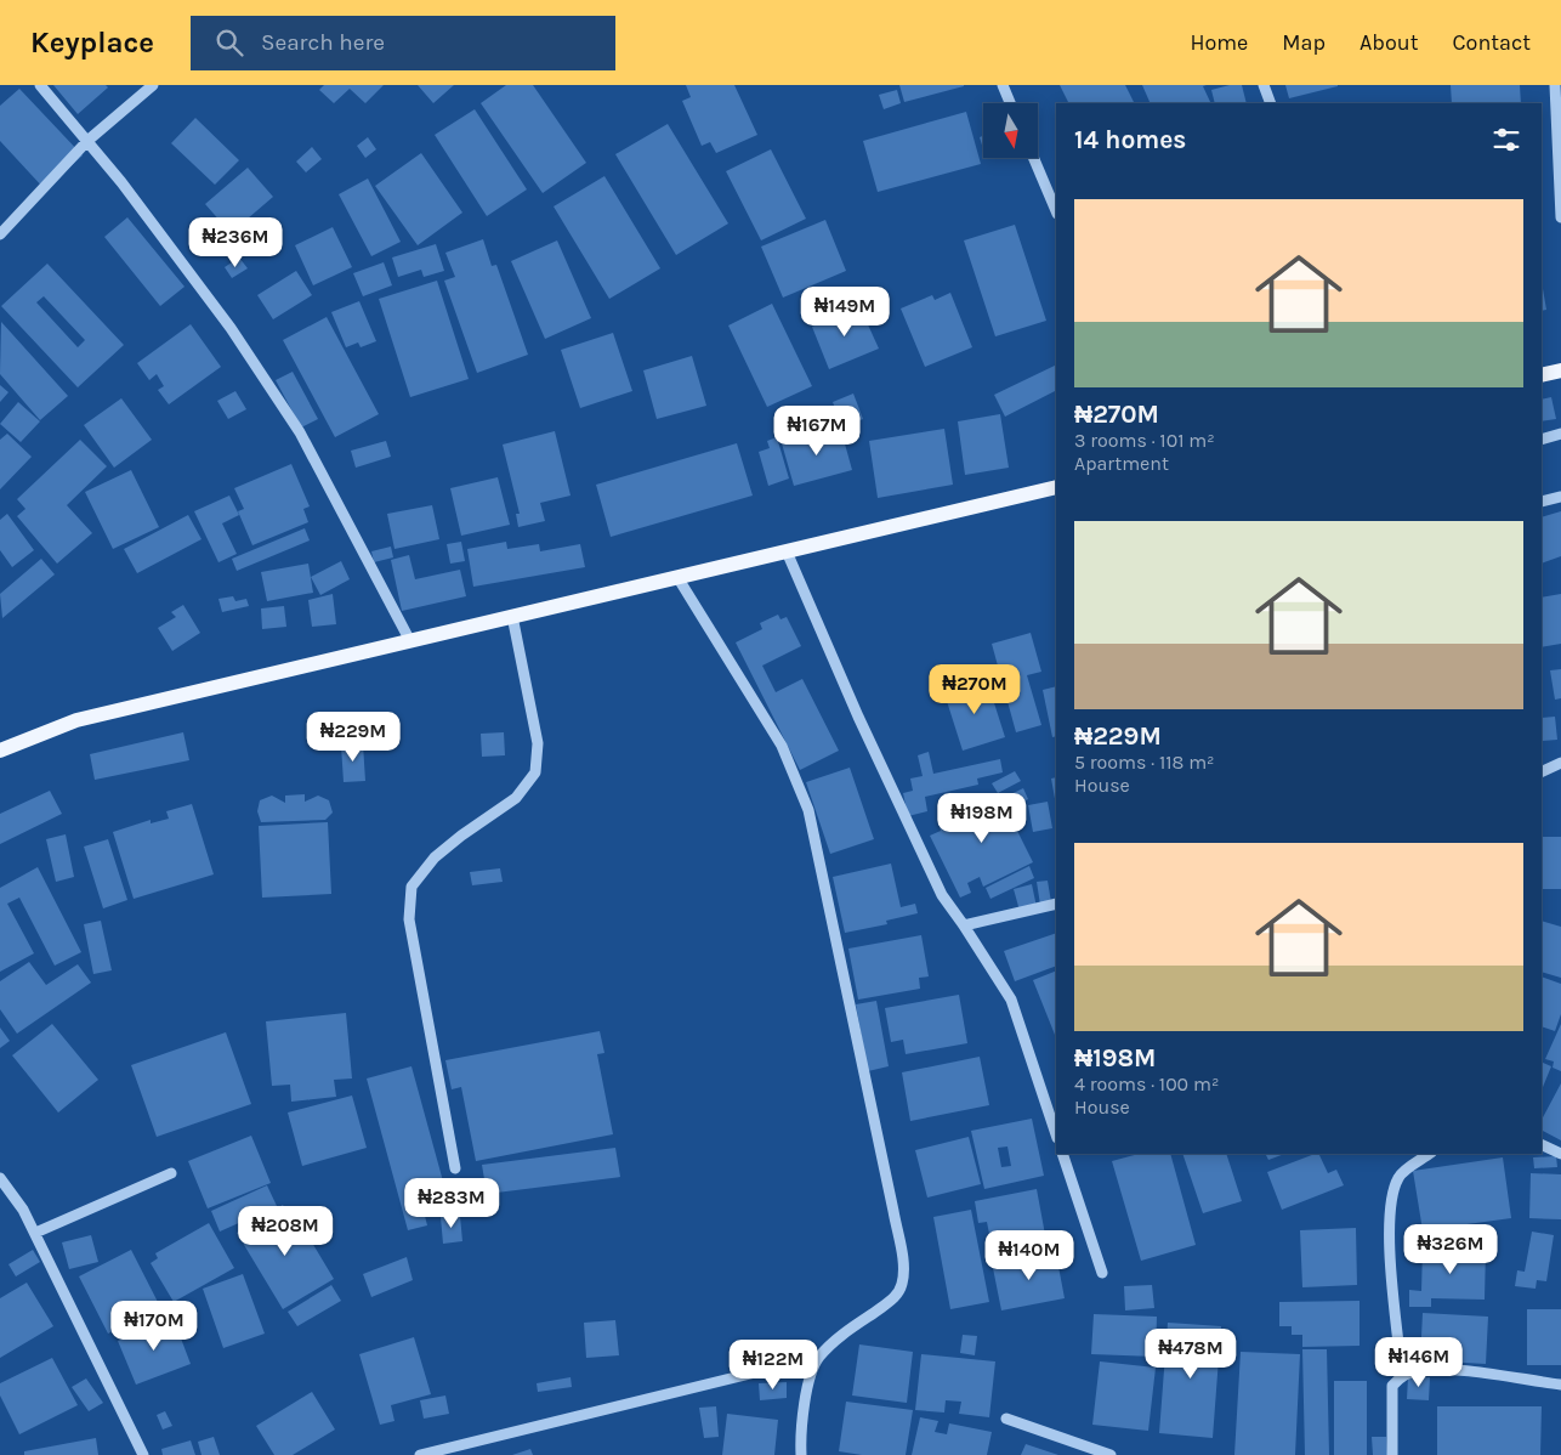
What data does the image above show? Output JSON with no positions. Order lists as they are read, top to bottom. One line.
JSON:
{"north":"bottom","page":{"header":"Keyplace","search":"Search here","nav":["Home","Map","About","Contact"],"heading":"14 homes","list":[{"name":"₦270M","note":"3 rooms · 101 m² · Apartment"},{"name":"₦229M","note":"5 rooms · 118 m² · House"},{"name":"₦198M","note":"4 rooms · 100 m² · House"}],"price":["₦236M","₦149M","₦167M","₦270M","₦229M","₦198M","₦283M","₦208M","₦326M","₦140M","₦170M","₦478M","₦146M","₦122M"]}}
